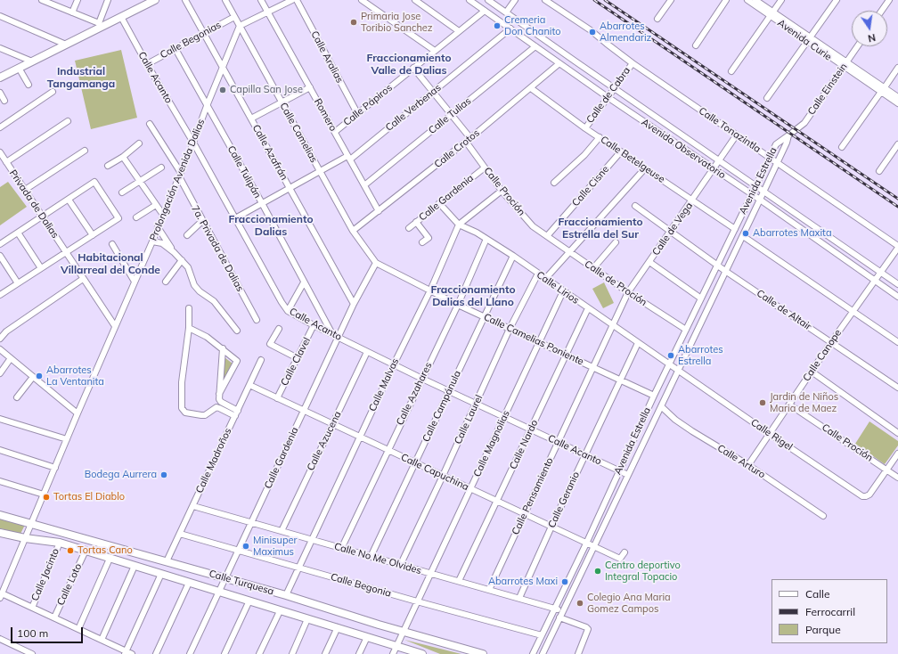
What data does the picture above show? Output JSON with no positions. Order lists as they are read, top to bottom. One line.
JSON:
{"streets":{"main road":["Calle Turquesa"],"street":["Calle Begonias","Avenida Curie","Calle Aralias","Calle Acanto","Calle Einstein","Calle de Cabra","Calle Pápiros","Calle Verbenas","Romero","Calle Tulias","Calle Tonazintla","Calle Camelias","Calle Crotos","Avenida Observatorio","Calle Azafrán","Calle Betelgeuse","Calle Tulipán","Prolongación Avenida Dalias","Avenida Estrella","Calle Cisne","Calle Proción","Calle Gardenia","Privada de Dalias","Calle de Vega","7a. Privada de Dalias","Calle de Proción","Calle Lirios","Calle de Altair","Calle Camelias Poniente","Calle Canope","Calle Clavel","Calle Malvas","Calle Azahares","Calle Campánula","Calle Laurel","Calle Rigel","Calle Azucena","Calle Magnolias","Calle Nardo","Calle Madroños","Calle Arturo","Calle Capuchina","Calle Pensamiento","Calle Geranio","Calle No Me Olvides","Calle Jacinto","Calle Loto","Calle Begonia"]},"crossings":[["Calle Begonias","Calle Acanto"],["Calle Begonias","Calle Camelias"],["Calle Begonias","Calle Azafrán"],["Calle Begonias","Calle Tulipán"],["Avenida Curie","Calle Einstein"],["Calle Aralias","Calle Pápiros"],["Calle Acanto","Calle Verbenas"],["Calle Acanto","Calle Tulipán"],["Calle Acanto","Prolongación Avenida Dalias"],["Calle Acanto","Avenida Estrella"],["Calle Acanto","Calle Gardenia"],["Calle Acanto","Calle Clavel"],["Calle Acanto","Calle Malvas"],["Calle Acanto","Calle Azahares"],["Calle Acanto","Calle Campánula"],["Calle Acanto","Calle Laurel"],["Calle Acanto","Calle Azucena"],["Calle Acanto","Calle Magnolias"],["Calle Acanto","Calle Nardo"],["Calle Acanto","Calle Pensamiento"],["Calle Acanto","Calle Geranio"],["Calle Einstein","Avenida Estrella"],["Calle de Cabra","Calle Tonazintla"],["Calle de Cabra","Avenida Observatorio"],["Calle de Cabra","Calle Betelgeuse"],["Calle Pápiros","Romero"],["Calle Pápiros","Avenida Observatorio"],["Calle Pápiros","Calle Proción"],["Calle Verbenas","Romero"],["Calle Verbenas","Calle Camelias"],["Calle Verbenas","Avenida Observatorio"],["Calle Verbenas","Calle Azafrán"],["Calle Verbenas","Calle Tulipán"],["Calle Verbenas","Calle Proción"],["Romero","Calle Tulias"],["Romero","Calle Crotos"],["Calle Tulias","Avenida Observatorio"],["Calle Tulias","Calle Proción"],["Calle Tonazintla","Avenida Estrella"],["Calle Tonazintla","Calle de Vega"],["Calle Tonazintla","Calle Canope"],["Calle Camelias","Calle Crotos"],["Calle Camelias","Prolongación Avenida Dalias"],["Calle Camelias","Calle Gardenia"],["Calle Camelias","Calle Camelias Poniente"],["Calle Crotos","Avenida Observatorio"],["Calle Crotos","Calle Betelgeuse"],["Calle Crotos","Calle Proción"],["Avenida Observatorio","Avenida Estrella"],["Avenida Observatorio","Calle de Vega"],["Avenida Observatorio","Calle Canope"],["Calle Azafrán","Prolongación Avenida Dalias"],["Calle Azafrán","Calle Gardenia"],["Calle Betelgeuse","Avenida Estrella"],["Calle Betelgeuse","Calle Cisne"],["Calle Betelgeuse","Calle de Vega"],["Calle Tulipán","Prolongación Avenida Dalias"],["Prolongación Avenida Dalias","Privada de Dalias"],["Prolongación Avenida Dalias","7a. Privada de Dalias"],["Prolongación Avenida Dalias","Calle Turquesa"],["Avenida Estrella","Calle de Proción"],["Avenida Estrella","Calle Lirios"],["Avenida Estrella","Calle de Altair"],["Avenida Estrella","Calle Camelias Poniente"],["Avenida Estrella","Calle Rigel"],["Avenida Estrella","Calle Arturo"],["Avenida Estrella","Calle Capuchina"],["Avenida Estrella","Calle No Me Olvides"],["Avenida Estrella","Calle Begonia"],["Calle Cisne","Calle Proción"],["Calle Cisne","Calle de Proción"],["Calle Proción","Calle Gardenia"],["Calle Proción","Calle de Proción"],["Calle Proción","Calle Canope"],["Calle Proción","Calle Malvas"],["Calle Proción","Calle Rigel"],["Calle Gardenia","Calle Lirios"],["Calle Gardenia","Calle Camelias Poniente"],["Calle Gardenia","Calle Capuchina"],["Calle Gardenia","Calle No Me Olvides"],["Calle Gardenia","Calle Turquesa"],["Calle Gardenia","Calle Begonia"],["Calle de Vega","Calle de Proción"],["Calle de Vega","Calle Lirios"],["Calle de Vega","Calle de Altair"],["Calle de Vega","Calle Pensamiento"],["Calle Lirios","Calle Malvas"],["Calle Lirios","Calle Azahares"],["Calle Lirios","Calle Campánula"],["Calle Lirios","Calle Laurel"],["Calle Lirios","Calle Rigel"],["Calle Lirios","Calle Magnolias"],["Calle Lirios","Calle Nardo"],["Calle Lirios","Calle Pensamiento"],["Calle Lirios","Calle Geranio"],["Calle de Altair","Calle Canope"],["Calle Camelias Poniente","Calle Malvas"],["Calle Camelias Poniente","Calle Azahares"],["Calle Camelias Poniente","Calle Campánula"],["Calle Camelias Poniente","Calle Laurel"],["Calle Camelias Poniente","Calle Magnolias"],["Calle Camelias Poniente","Calle Nardo"],["Calle Camelias Poniente","Calle Pensamiento"],["Calle Camelias Poniente","Calle Geranio"],["Calle Canope","Calle Rigel"],["Calle Canope","Calle Arturo"],["Calle Clavel","Calle Capuchina"],["Calle Malvas","Calle Capuchina"],["Calle Malvas","Calle No Me Olvides"],["Calle Malvas","Calle Turquesa"],["Calle Malvas","Calle Begonia"],["Calle Azahares","Calle Capuchina"],["Calle Azahares","Calle No Me Olvides"],["Calle Campánula","Calle Capuchina"],["Calle Campánula","Calle No Me Olvides"],["Calle Laurel","Calle Capuchina"],["Calle Laurel","Calle No Me Olvides"],["Calle Azucena","Calle Capuchina"],["Calle Azucena","Calle No Me Olvides"],["Calle Magnolias","Calle Capuchina"],["Calle Magnolias","Calle No Me Olvides"],["Calle Magnolias","Calle Turquesa"],["Calle Magnolias","Calle Begonia"],["Calle Nardo","Calle Capuchina"],["Calle Nardo","Calle No Me Olvides"],["Calle Madroños","Calle Capuchina"],["Calle Madroños","Calle No Me Olvides"],["Calle Madroños","Calle Turquesa"],["Calle Madroños","Calle Begonia"],["Calle Capuchina","Calle Pensamiento"],["Calle Capuchina","Calle Geranio"],["Calle Pensamiento","Calle No Me Olvides"],["Calle Geranio","Calle No Me Olvides"],["Calle Jacinto","Calle Turquesa"],["Calle Turquesa","Calle Loto"]],"districts":["Fraccionamiento Valle de Dalias","Industrial Tangamanga","Fraccionamiento Dalias","Fraccionamiento Estrella del Sur","Habitacional Villarreal del Conde","Fraccionamiento Dalias del Llano"],"places":["Primaria Jose Toribio Sanchez","Cremeria Don Chanito","Abarrotes Almendariz","Capilla San Jose","Abarrotes Maxita","Abarrotes Estrella","Abarrotes La Ventanita","Jardin de Niños Maria de Maez","Bodega Aurrera","Tortas El Diablo","Minisuper Maximus","Tortas Cano","Centro deportivo Integral Topacio","Abarrotes Maxi","Colegio Ana Maria Gomez Campos"],"legend":["Calle","Ferrocarril","Parque"],"scale_bar":"100 m","north":"bottom"}
